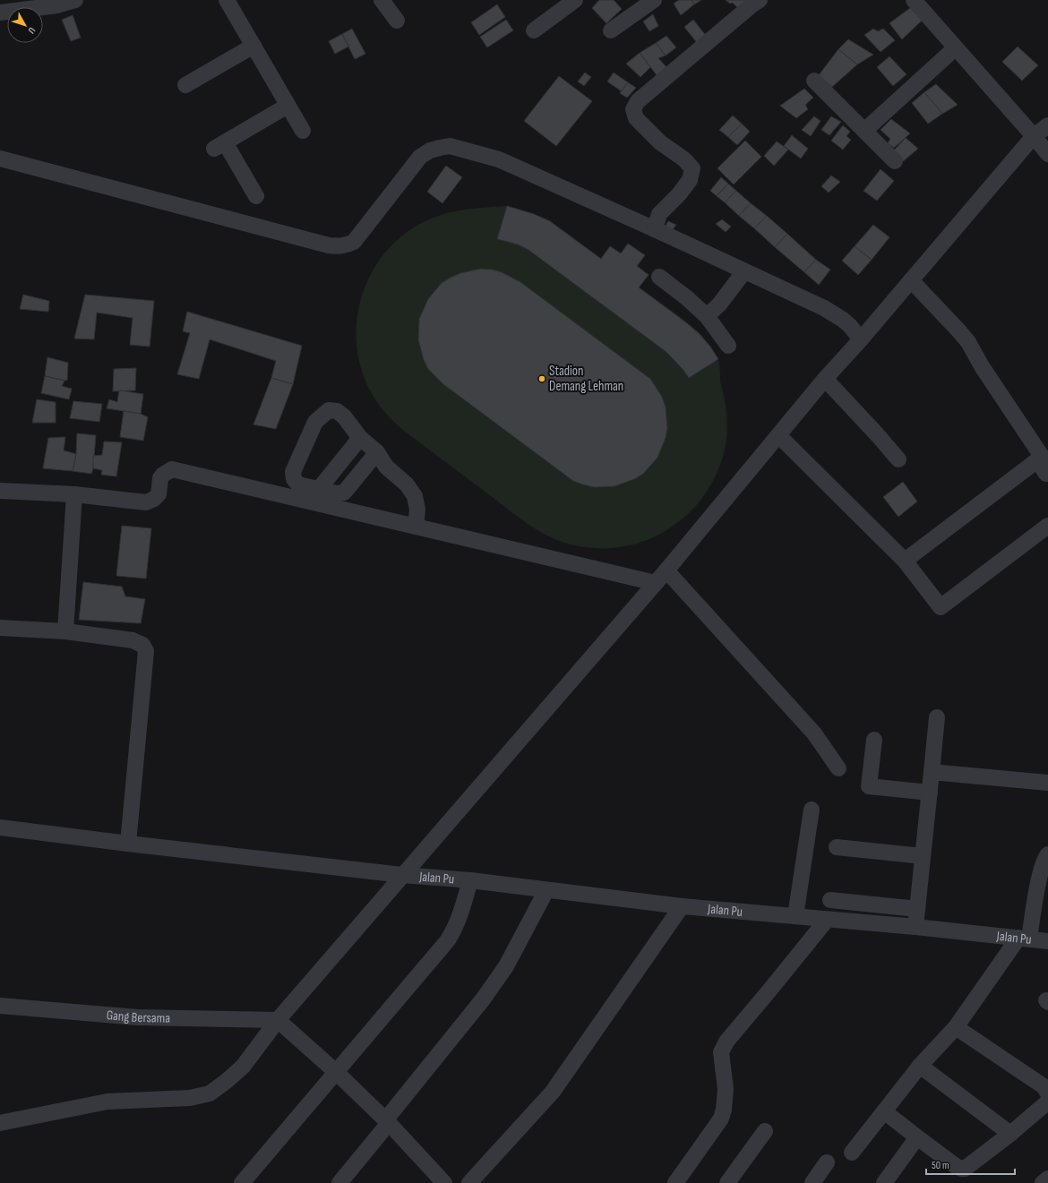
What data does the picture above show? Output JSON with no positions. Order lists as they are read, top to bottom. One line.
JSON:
{"streets":{"street":["Jalan Pu","Gang Bersama"]},"places":["Stadion Demang Lehman"],"scale_bar":"50 m","north":"bottom right"}
